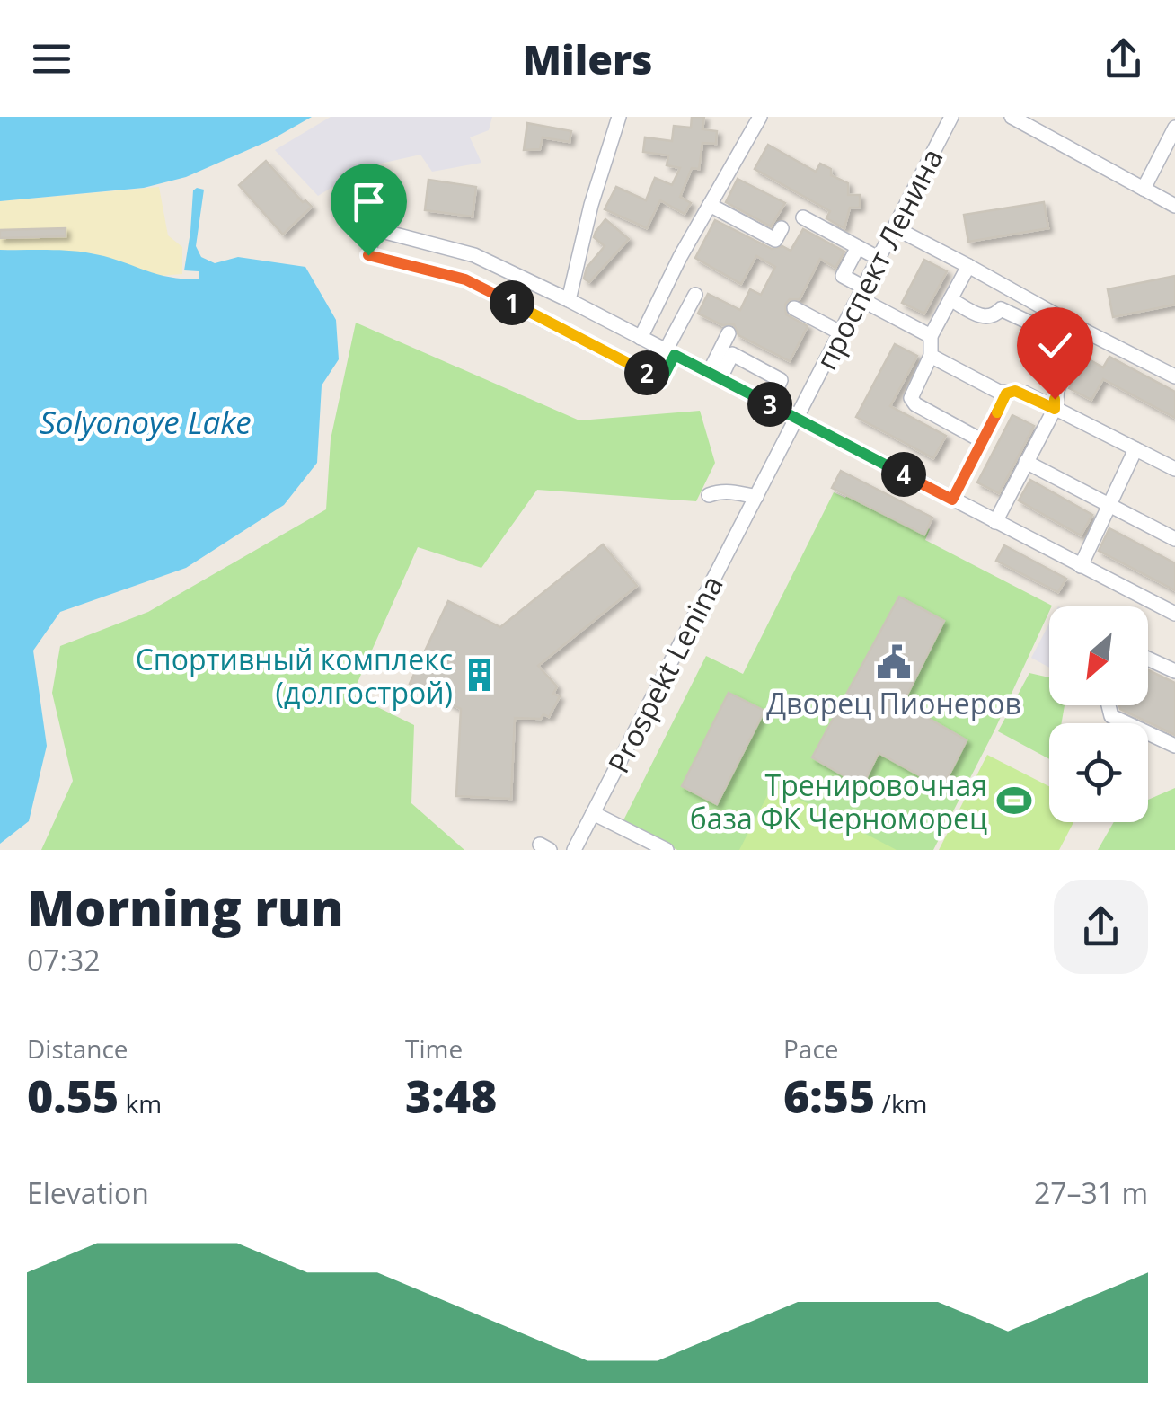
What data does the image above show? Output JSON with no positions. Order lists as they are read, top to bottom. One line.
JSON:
{"streets":{"street":["проспект Ленина","Prospekt Lenina"]},"crossings":[["проспект Ленина","Prospekt Lenina"]],"water":["Solyonoye Lake"],"places":{"public building":["Дворец Пионеров"],"building":["Спортивный комплекс (долгострой)"],"sports":["Тренировочная база ФК Черноморец"]},"north":"bottom left","page":{"header":"Milers","pins":["1","2","3","4"],"heading":["Morning run","07:32"],"stats":[["Distance","0.55 km"],["Time","3:48"],["Pace","6:55 /km"]],"chart":["Elevation","27–31 m"]}}
